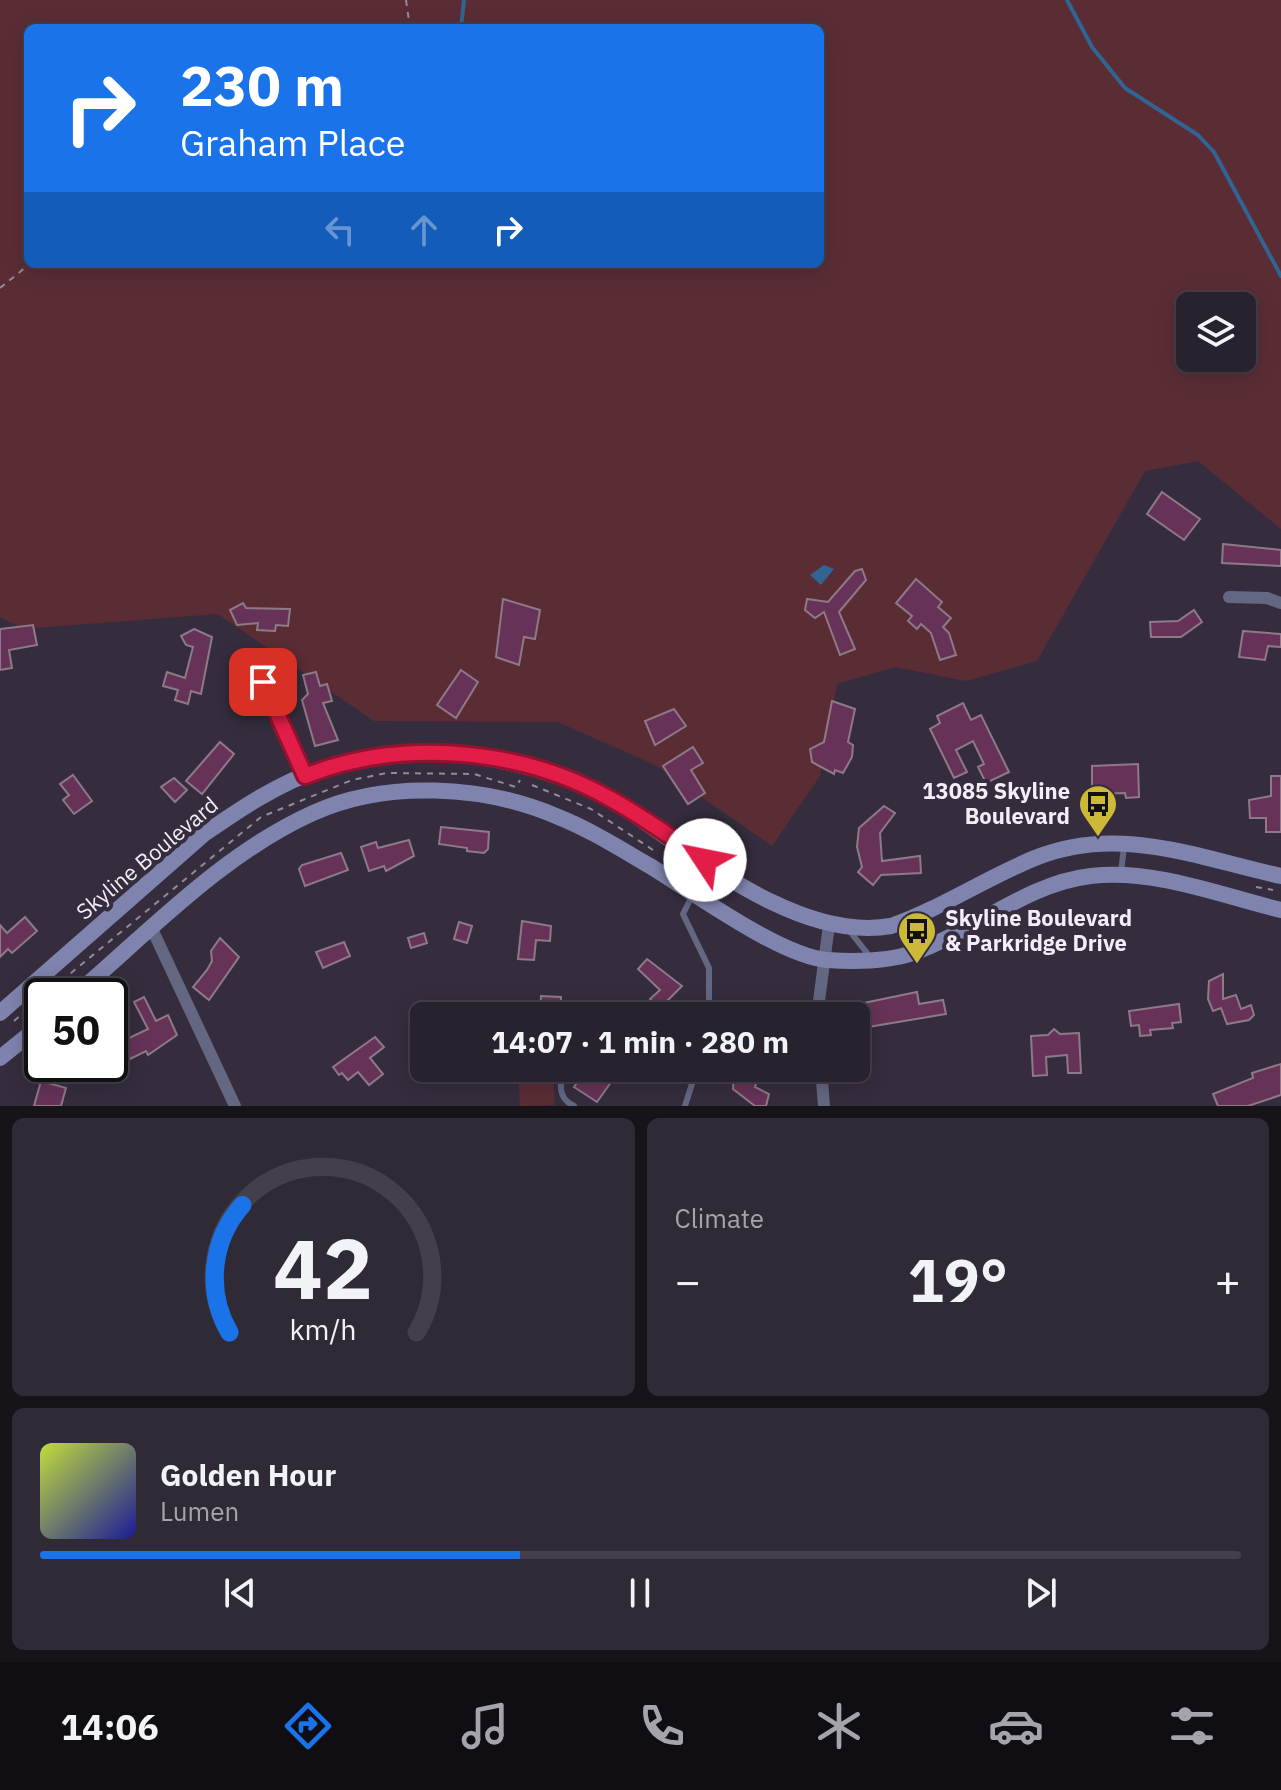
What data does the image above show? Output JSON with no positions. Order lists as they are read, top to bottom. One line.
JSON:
{"streets":{"main road":["Skyline Boulevard"]},"places":{"bus stop":["13085 Skyline Boulevard","Skyline Boulevard & Parkridge Drive"]},"page":{"turn":["230 m","Graham Place"],"limit":"50","trip":"14:07 · 1 min · 280 m","tile":"Climate","heat":["−","19°","+"],"song":["Golden Hour","Lumen"],"tabs":"14:06","gauge":["42","km/h"]}}
